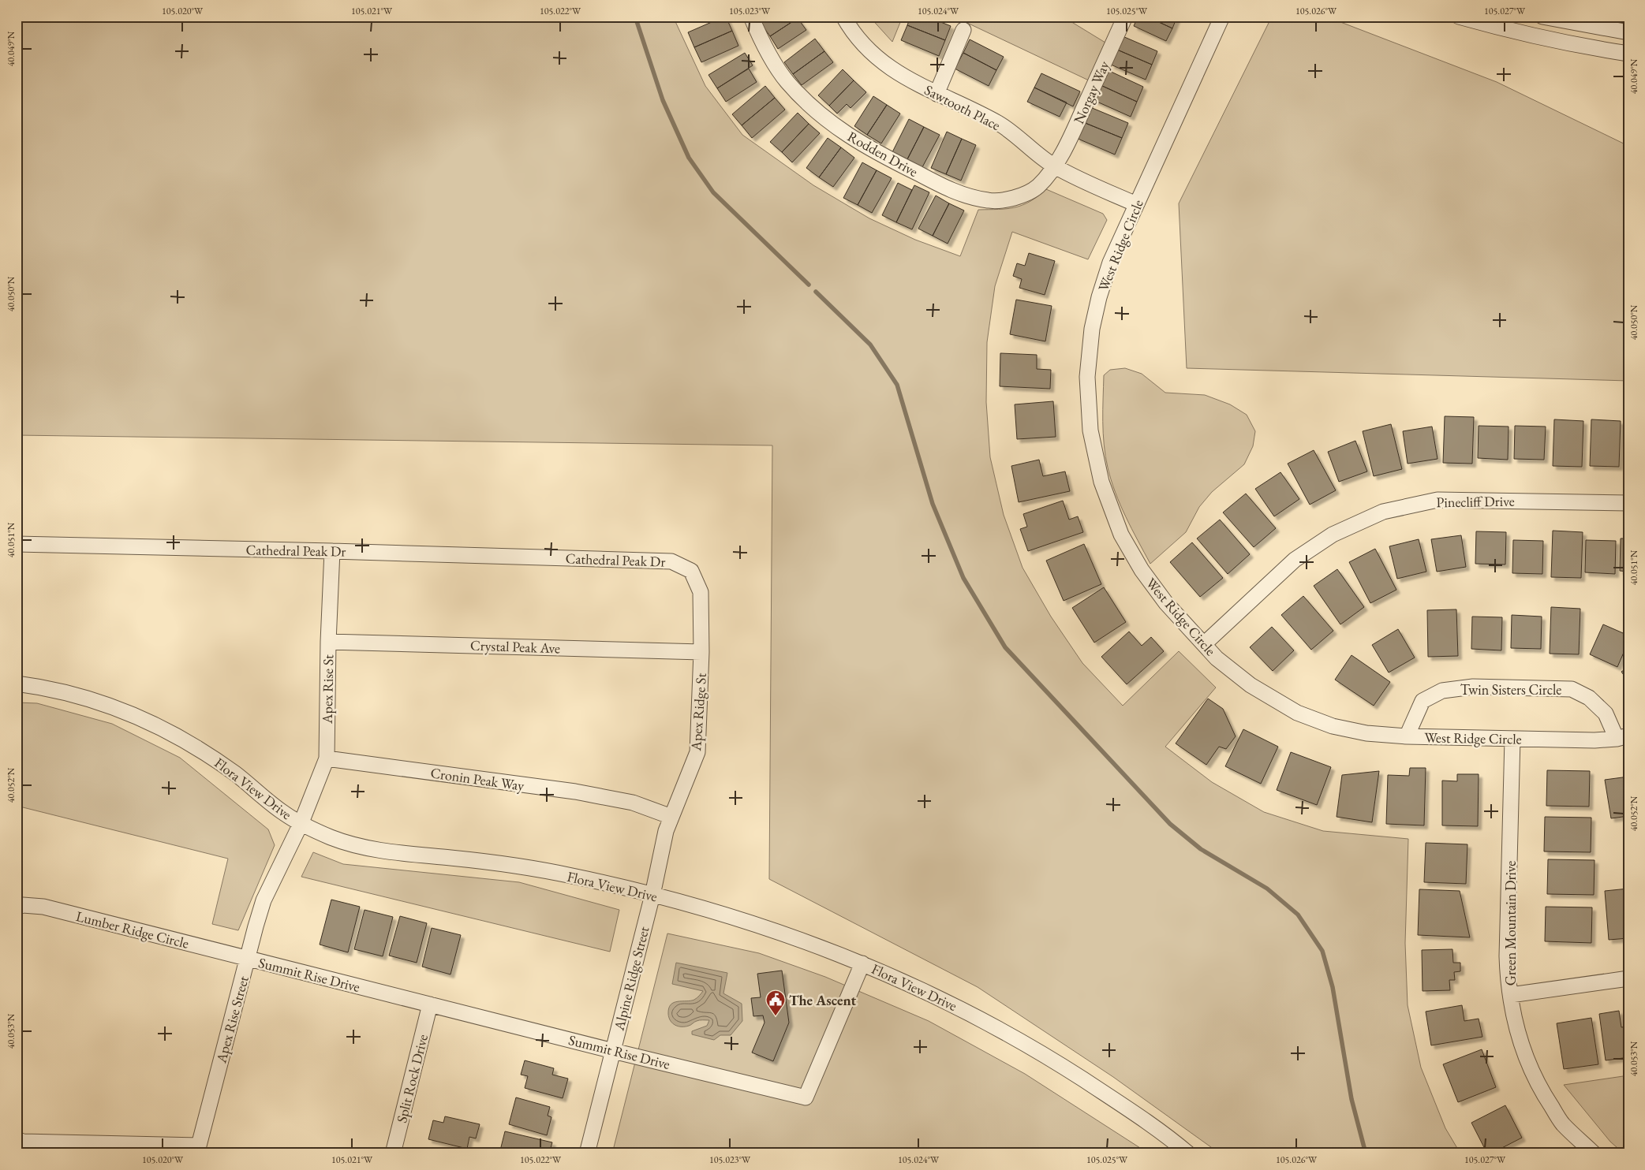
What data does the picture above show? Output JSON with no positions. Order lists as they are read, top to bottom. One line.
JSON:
{"streets":{"street":["Norgay Way","Sawtooth Place","Rodden Drive","West Ridge Circle","Pinecliff Drive","Cathedral Peak Dr","Crystal Peak Ave","Apex Rise St","Twin Sisters Circle","Apex Ridge St","Cronin Peak Way","Flora View Drive","Green Mountain Drive","Lumber Ridge Circle","Summit Rise Drive","Alpine Ridge Street","Apex Rise Street","Split Rock Drive"]},"crossings":[["Norgay Way","Sawtooth Place"],["Norgay Way","Rodden Drive"],["Sawtooth Place","Rodden Drive"],["Sawtooth Place","West Ridge Circle"],["West Ridge Circle","Pinecliff Drive"],["West Ridge Circle","Twin Sisters Circle"],["West Ridge Circle","Green Mountain Drive"],["Cathedral Peak Dr","Apex Rise St"],["Cathedral Peak Dr","Apex Ridge St"],["Crystal Peak Ave","Apex Rise St"],["Crystal Peak Ave","Apex Ridge St"],["Apex Rise St","Cronin Peak Way"],["Apex Rise St","Flora View Drive"],["Apex Rise St","Apex Rise Street"],["Apex Ridge St","Cronin Peak Way"],["Apex Ridge St","Flora View Drive"],["Apex Ridge St","Alpine Ridge Street"],["Flora View Drive","Summit Rise Drive"],["Flora View Drive","Alpine Ridge Street"],["Flora View Drive","Apex Rise Street"],["Lumber Ridge Circle","Summit Rise Drive"],["Lumber Ridge Circle","Apex Rise Street"],["Summit Rise Drive","Alpine Ridge Street"],["Summit Rise Drive","Apex Rise Street"],["Summit Rise Drive","Split Rock Drive"]],"places":{"public building":["The Ascent"]},"coordinates":["105.020°W","105.021°W","105.022°W","105.023°W","105.024°W","105.025°W","105.026°W","105.027°W","40.049°N","40.050°N","40.051°N","40.052°N","40.053°N"]}
